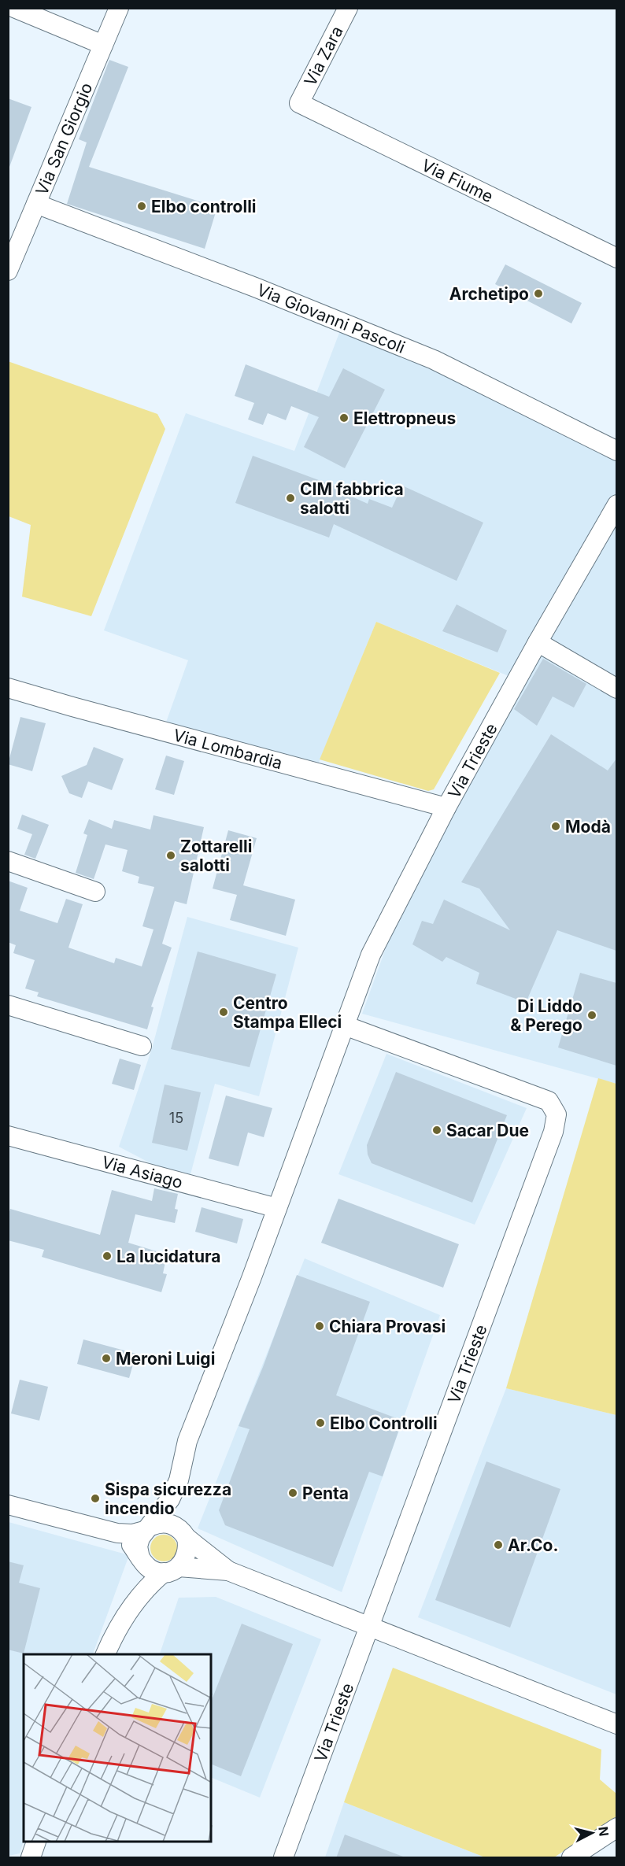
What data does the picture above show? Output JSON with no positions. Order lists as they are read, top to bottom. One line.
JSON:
{"streets":{"street":["Via Zara","Via San Giorgio","Via Fiume","Via Giovanni Pascoli","Via Lombardia","Via Trieste","Via Asiago"]},"crossings":[["Via Zara","Via Fiume"],["Via San Giorgio","Via Giovanni Pascoli"],["Via Lombardia","Via Trieste"],["Via Trieste","Via Asiago"]],"places":["Elbo controlli","Archetipo","Elettropneus","CIM fabbrica salotti","Modà","Zottarelli salotti","Centro Stampa Elleci","Di Liddo & Perego","Sacar Due","La lucidatura","Chiara Provasi","Meroni Luigi","Elbo Controlli","Penta","Sispa sicurezza incendio","Ar.Co."],"house_numbers":["15"],"north":"right"}
